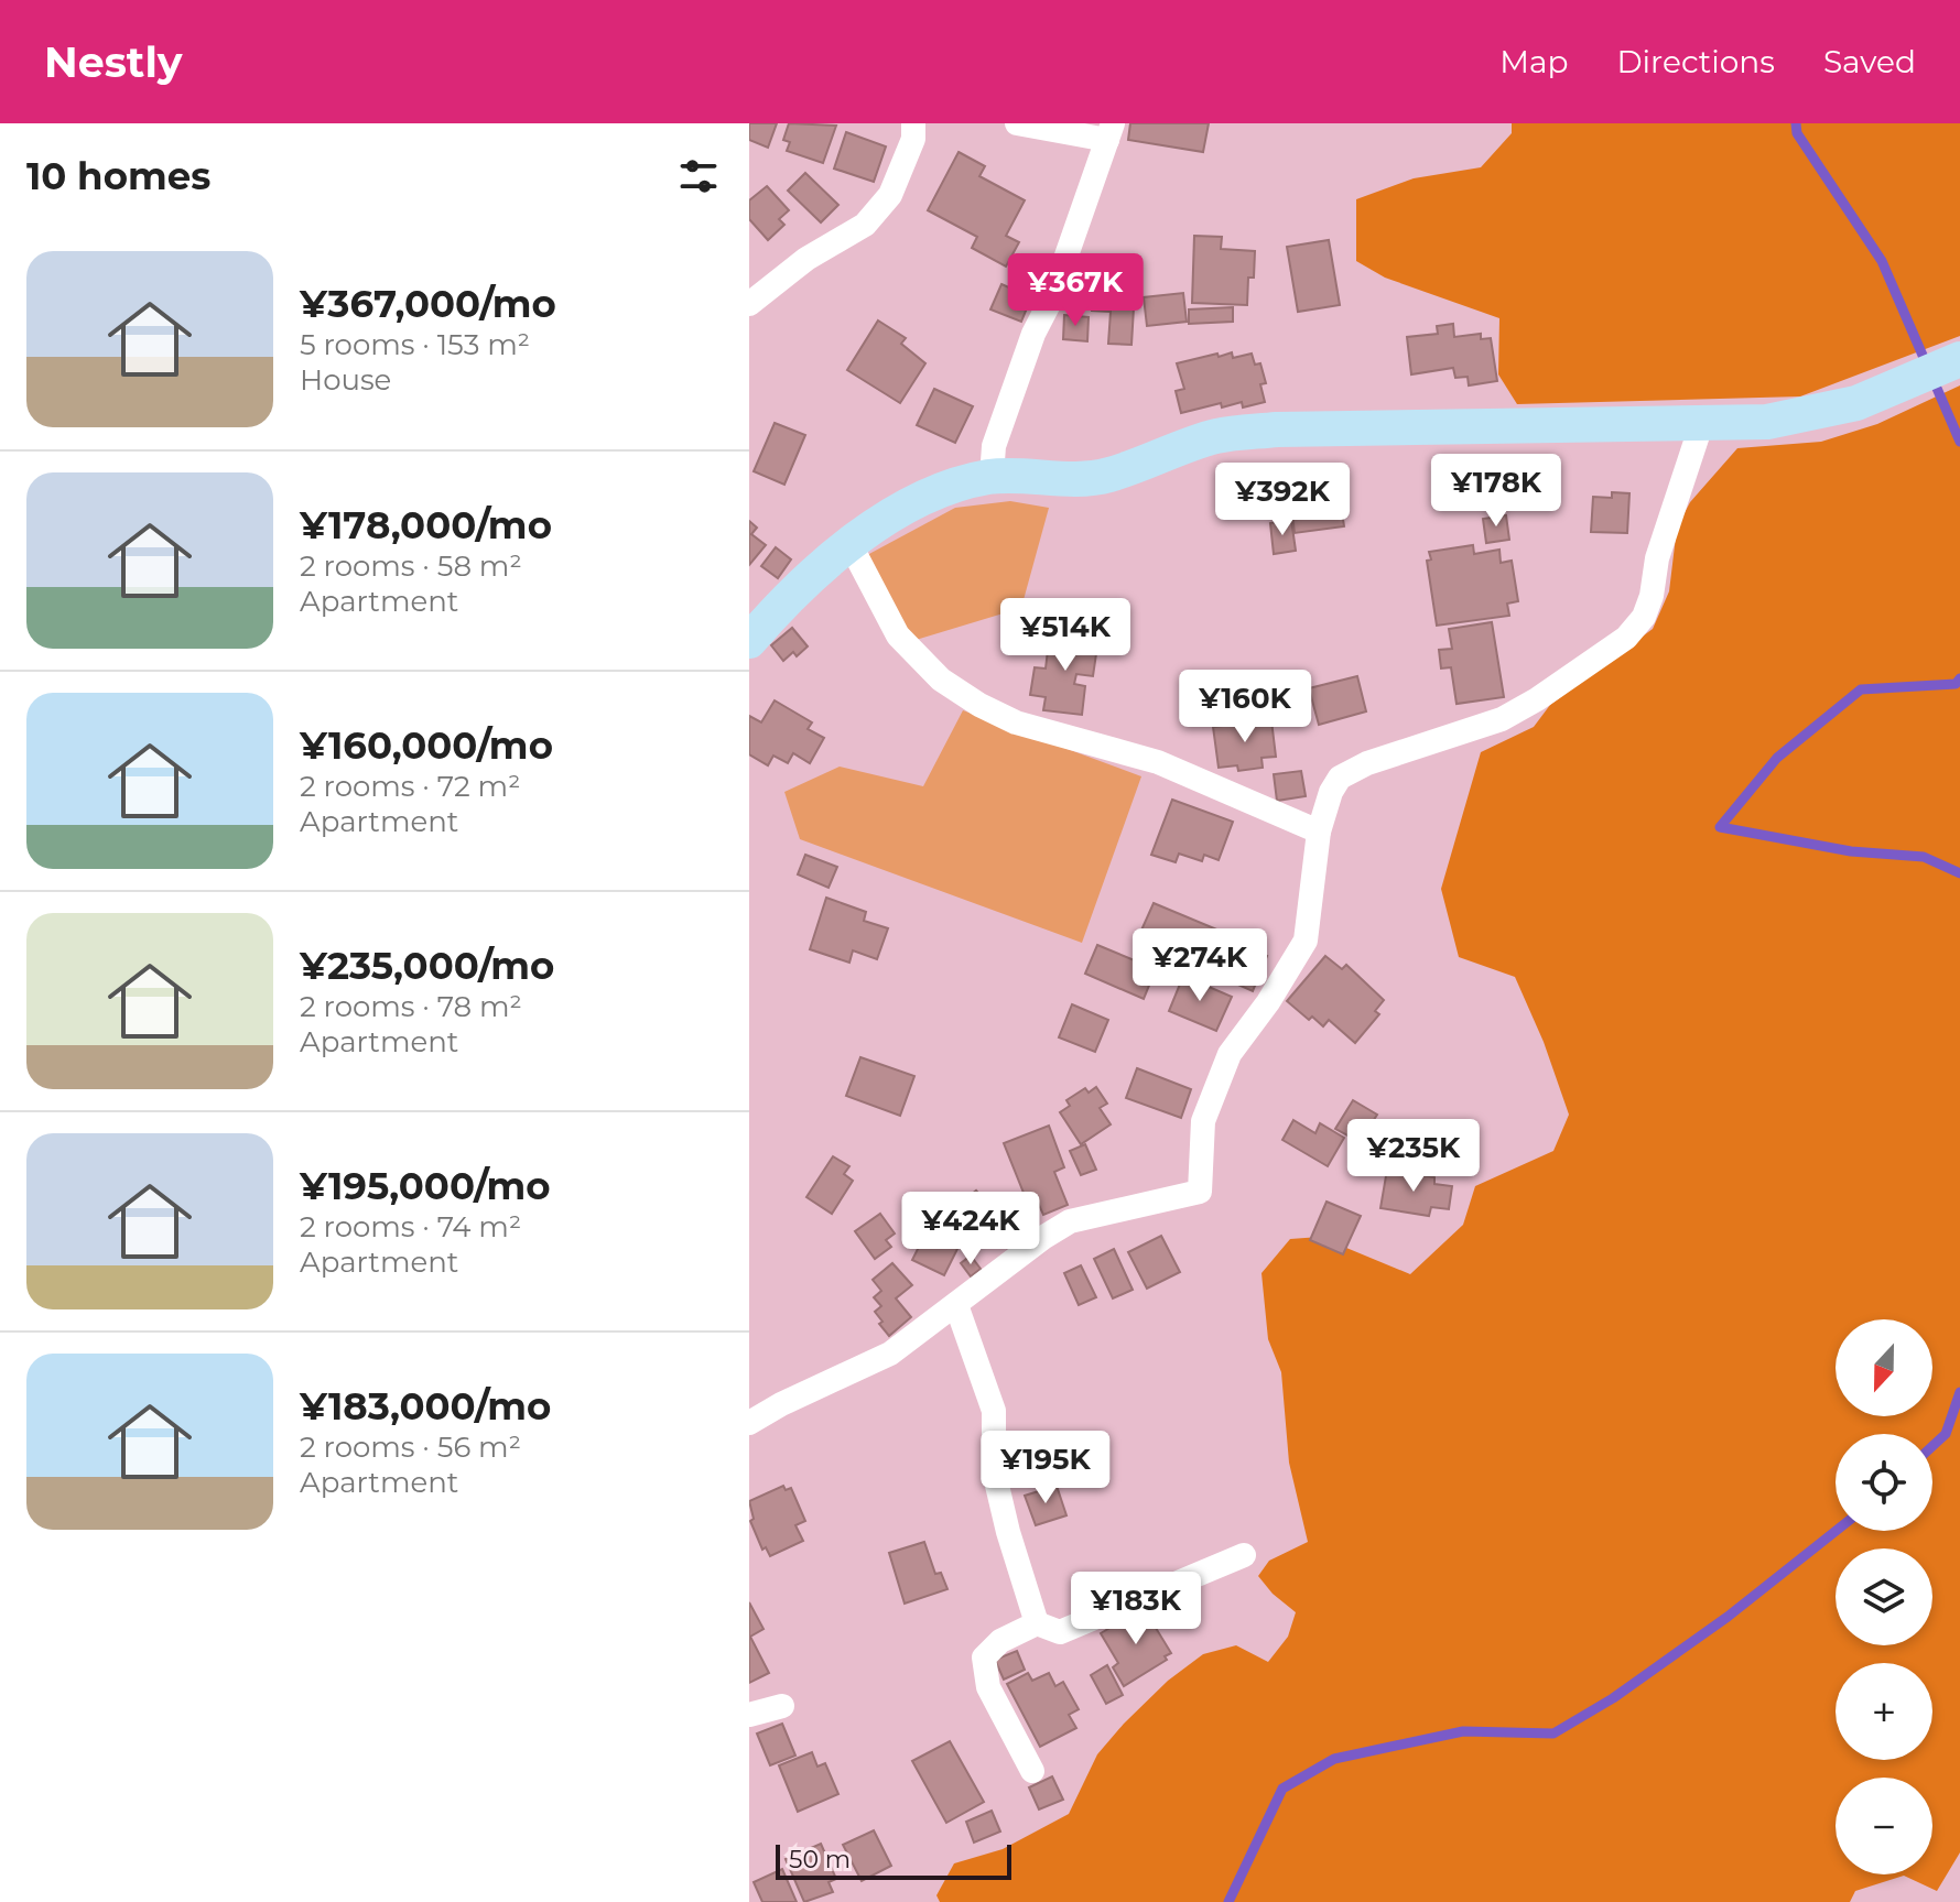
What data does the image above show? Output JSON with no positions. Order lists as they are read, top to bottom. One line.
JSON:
{"scale_bar":"50 m","north":"bottom","page":{"header":"Nestly","nav":["Map","Directions","Saved"],"heading":"10 homes","list":[{"name":"¥367,000/mo","note":"5 rooms · 153 m² · House"},{"name":"¥178,000/mo","note":"2 rooms · 58 m² · Apartment"},{"name":"¥160,000/mo","note":"2 rooms · 72 m² · Apartment"},{"name":"¥235,000/mo","note":"2 rooms · 78 m² · Apartment"},{"name":"¥195,000/mo","note":"2 rooms · 74 m² · Apartment"},{"name":"¥183,000/mo","note":"2 rooms · 56 m² · Apartment"}],"price":["¥367K","¥178K","¥392K","¥514K","¥160K","¥274K","¥235K","¥424K","¥195K","¥183K"],"map_buttons":["+","−"],"scale":"50 m"}}
